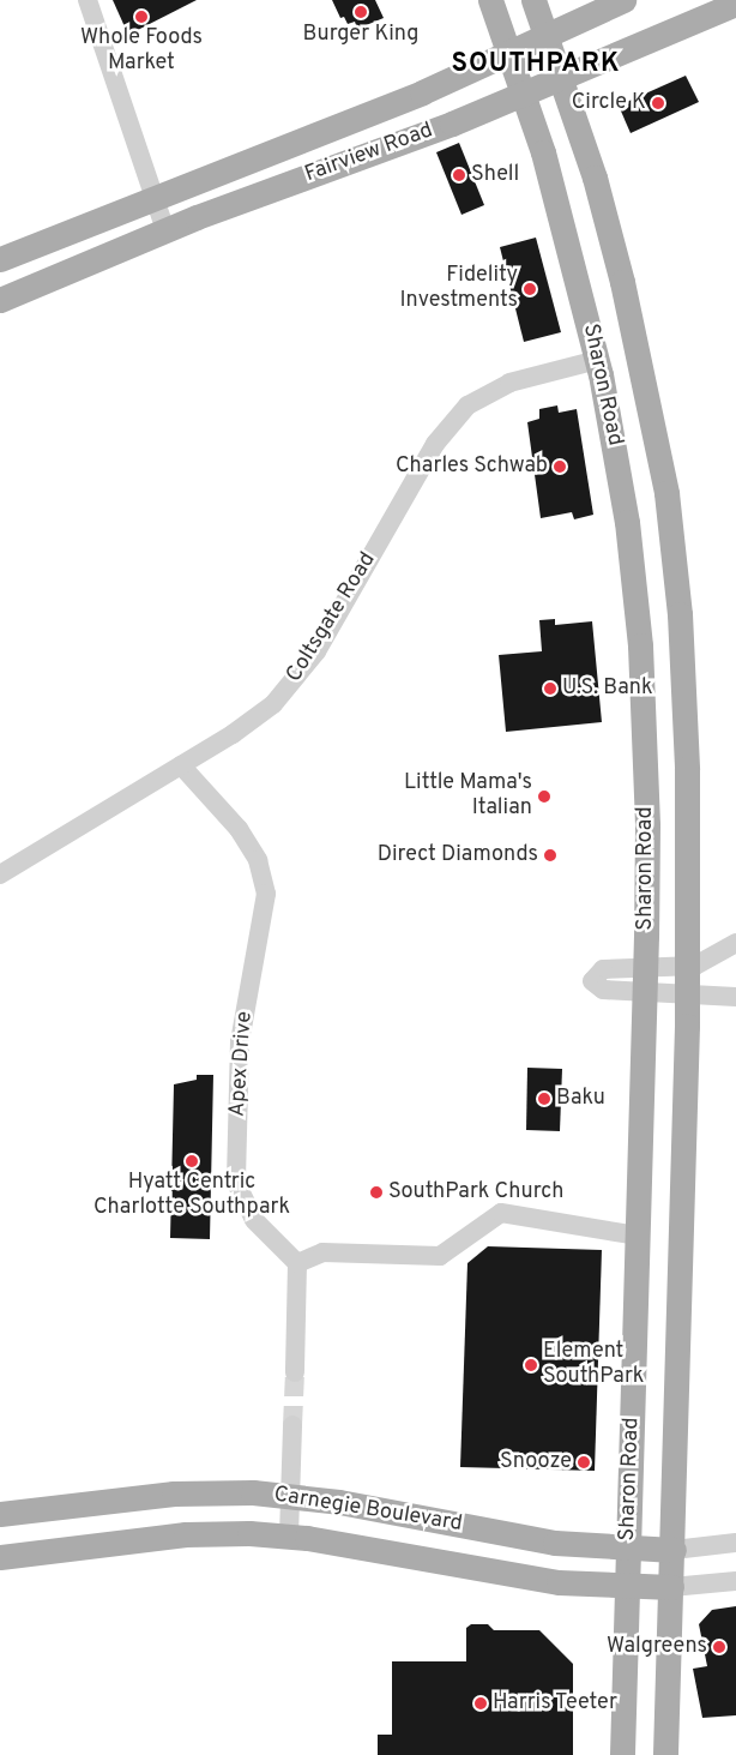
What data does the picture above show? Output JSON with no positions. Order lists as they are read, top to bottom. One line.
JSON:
{"streets":{"main road":["Fairview Road","Sharon Road","Carnegie Boulevard"],"street":["Coltsgate Road","Apex Drive"]},"crossings":[["Fairview Road","Sharon Road"],["Sharon Road","Coltsgate Road"],["Sharon Road","Carnegie Boulevard"],["Coltsgate Road","Apex Drive"]],"districts":["SOUTHPARK"],"places":["Burger King","Whole Foods Market","Circle K","Shell","Fidelity Investments","Charles Schwab","U.S. Bank","Little Mama's Italian","Direct Diamonds","Baku","Hyatt Centric Charlotte Southpark","SouthPark Church","Element SouthPark","Snooze","Walgreens","Harris Teeter"]}
